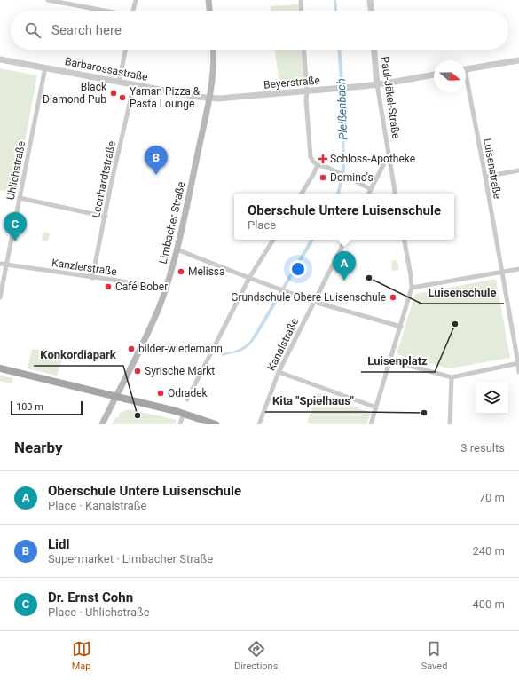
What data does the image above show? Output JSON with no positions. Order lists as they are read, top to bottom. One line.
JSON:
{"streets":{"main road":["Limbacher Straße"],"street":["Barbarossastraße","Beyerstraße","Paul-Jäkel-Straße","Luisenstraße","Uhlichstraße","Leonhardtstraße","Kanzlerstraße","Kanalstraße"]},"crossings":[["Barbarossastraße","Beyerstraße"],["Barbarossastraße","Uhlichstraße"],["Barbarossastraße","Leonhardtstraße"],["Barbarossastraße","Limbacher Straße"],["Beyerstraße","Paul-Jäkel-Straße"],["Beyerstraße","Limbacher Straße"],["Uhlichstraße","Kanzlerstraße"],["Leonhardtstraße","Kanzlerstraße"],["Limbacher Straße","Kanzlerstraße"]],"water":["Pleißenbach"],"places":{"other":["Black Diamond Pub","Yaman Pizza & Pasta Lounge","Domino's","Melissa","Luisenschule","Café Bober","Grundschule Obere Luisenschule","Luisenplatz","bilder-wiedemann","Syrische Markt","Odradek","Kita \"Spielhaus\"","Konkordiapark"],"health":["Schloss-Apotheke"]},"scale_bar":"100 m","north":"right","page":{"search":"Search here","pins":["B","C","A"],"popup":["Oberschule Untere Luisenschule","Place"],"scale":"100 m","heading":["Nearby","3 results"],"list":[{"mark":"A","name":"Oberschule Untere Luisenschule","note":"Place · Kanalstraße","value":"70 m"},{"mark":"B","name":"Lidl","note":"Supermarket · Limbacher Straße","value":"240 m"},{"mark":"C","name":"Dr. Ernst Cohn","note":"Place · Uhlichstraße","value":"400 m"}],"nav":["Map","Directions","Saved"]}}
